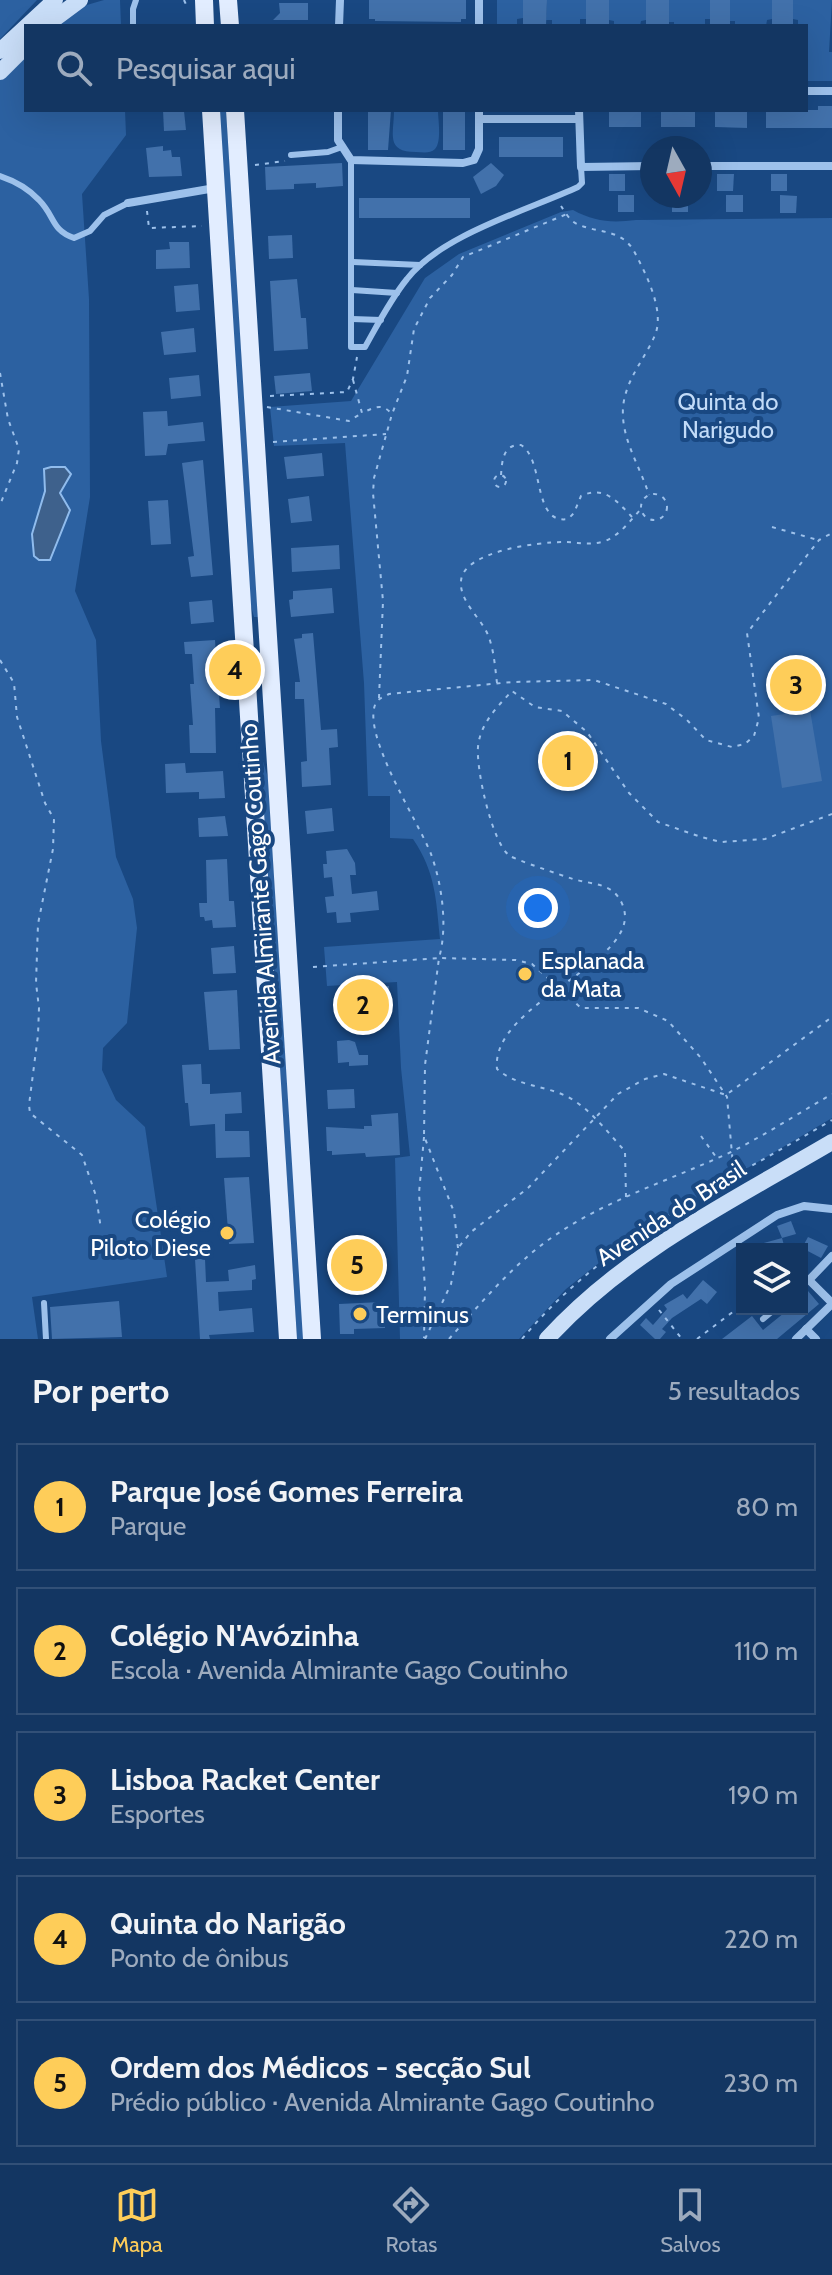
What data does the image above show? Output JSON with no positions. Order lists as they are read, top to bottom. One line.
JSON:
{"streets":{"main road":["Avenida Almirante Gago Coutinho","Avenida do Brasil"]},"parks":["Quinta do Narigudo"],"places":["Esplanada da Mata","Colégio Piloto Diese","Terminus"],"north":"bottom","page":{"search":"Pesquisar aqui","pins":["4","3","1","2","5"],"heading":["Por perto","5 resultados"],"list":[{"mark":"1","name":"Parque José Gomes Ferreira","note":"Parque","value":"80 m"},{"mark":"2","name":"Colégio N'Avózinha","note":"Escola · Avenida Almirante Gago Coutinho","value":"110 m"},{"mark":"3","name":"Lisboa Racket Center","note":"Esportes","value":"190 m"},{"mark":"4","name":"Quinta do Narigão","note":"Ponto de ônibus","value":"220 m"},{"mark":"5","name":"Ordem dos Médicos - secção Sul","note":"Prédio público · Avenida Almirante Gago Coutinho","value":"230 m"}],"nav":["Mapa","Rotas","Salvos"]}}
